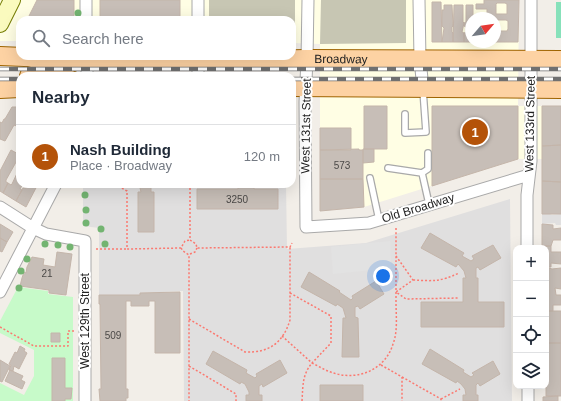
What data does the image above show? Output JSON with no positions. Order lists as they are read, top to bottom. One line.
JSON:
{"streets":{"main road":["Broadway"],"street":["West 133rd Street","West 131st Street","Old Broadway","West 129th Street"]},"crossings":[["Broadway","West 133rd Street"],["Broadway","West 131st Street"],["West 133rd Street","Old Broadway"],["West 131st Street","Old Broadway"]],"house_numbers":["573","3250","21","509"],"north":"top right","page":{"search":"Search here","heading":"Nearby","pins":"1","list":[{"mark":"1","name":"Nash Building","note":"Place · Broadway","value":"120 m"}],"map_buttons":["+","−"]}}
